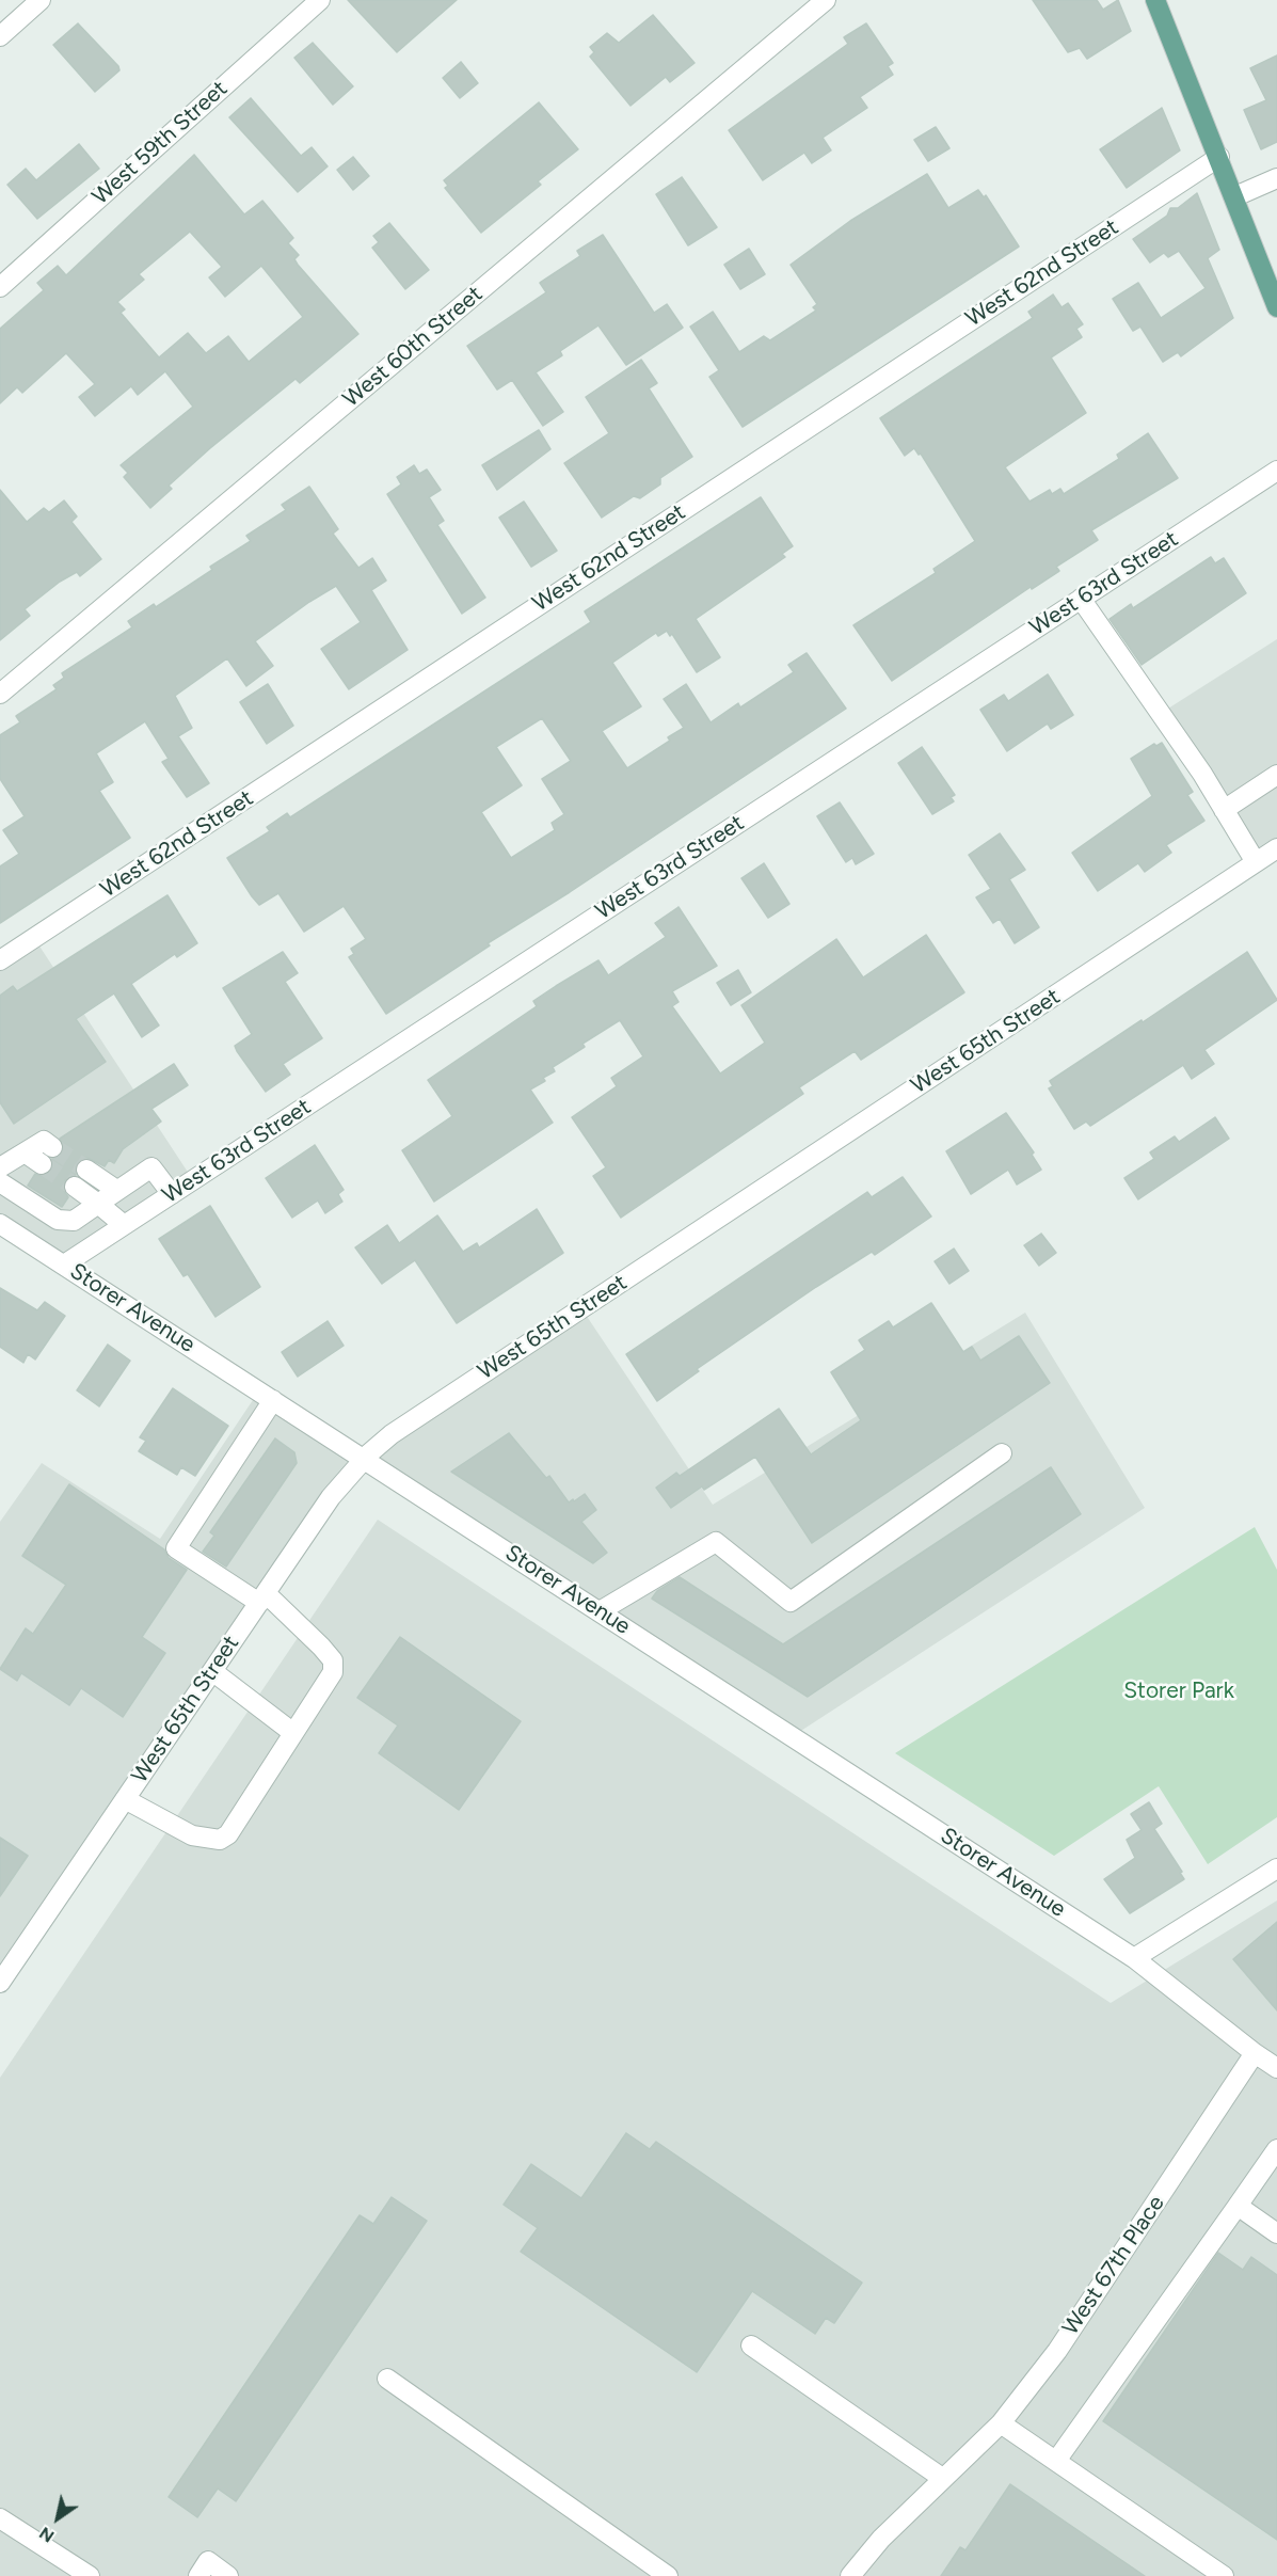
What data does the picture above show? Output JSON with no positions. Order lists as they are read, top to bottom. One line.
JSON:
{"streets":{"street":["West 59th Street","West 62nd Street","West 60th Street","West 63rd Street","West 65th Street","Storer Avenue","West 67th Place"]},"crossings":[["West 63rd Street","Storer Avenue"],["West 65th Street","Storer Avenue"]],"parks":["Storer Park"],"north":"bottom left"}
